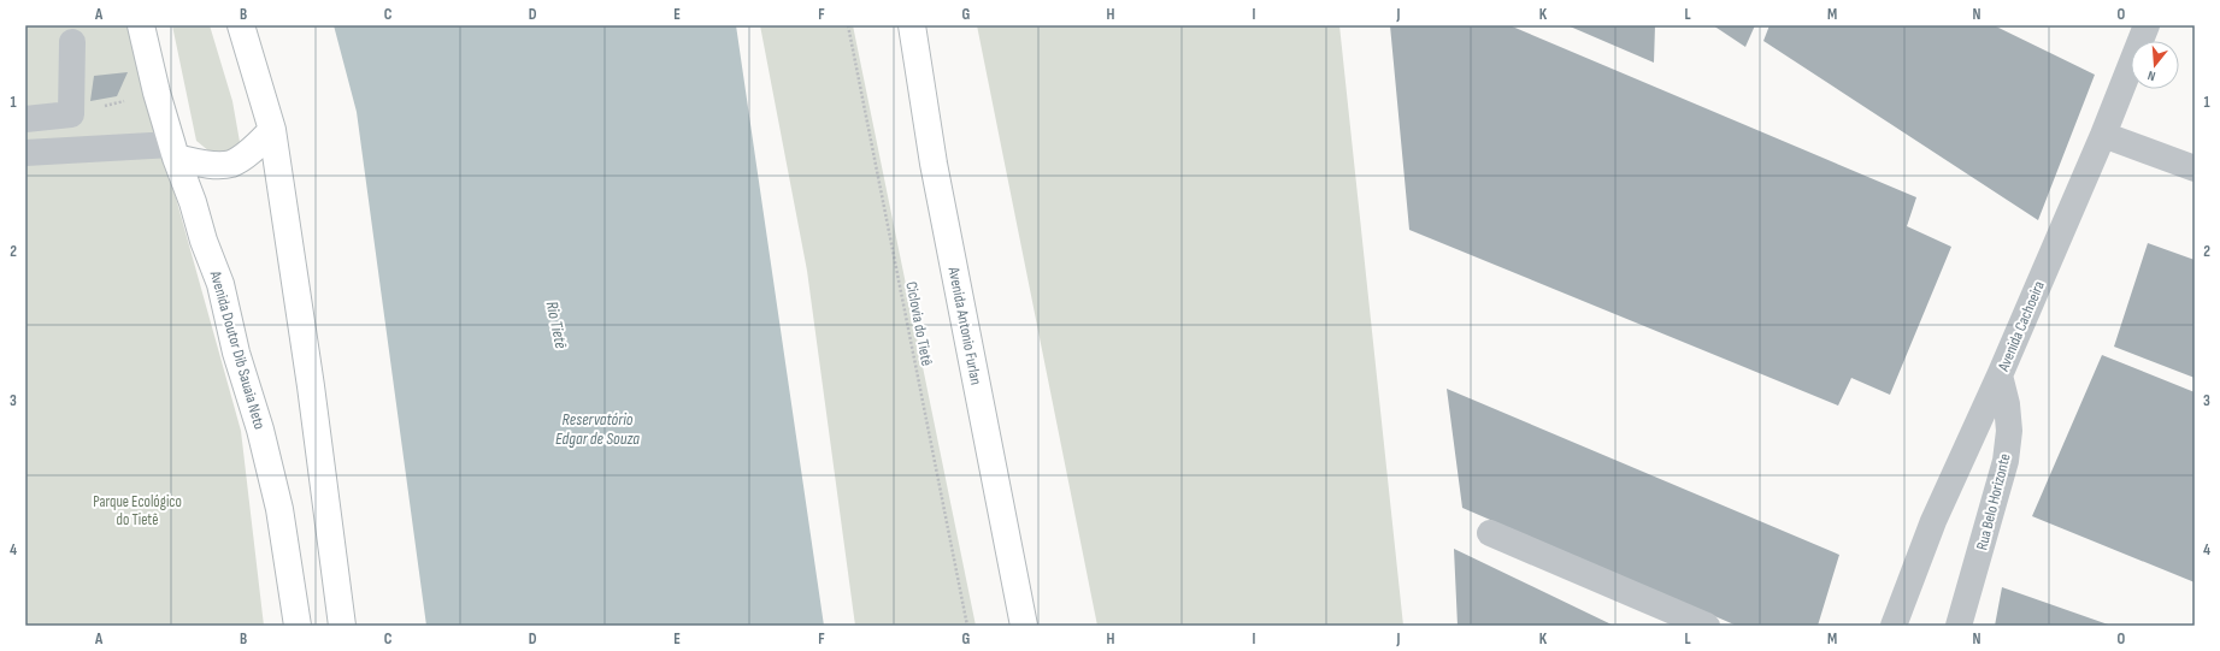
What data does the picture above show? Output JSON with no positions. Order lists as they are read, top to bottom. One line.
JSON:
{"streets":{"main road":["Avenida Antonio Furlan","Avenida Doutor Dib Sauaia Neto"],"street":["Avenida Cachoeira","Rua Belo Horizonte"],"path":["Ciclovia do Tietê"]},"crossings":[["Avenida Cachoeira","Rua Belo Horizonte"]],"water":["Rio Tietê","Reservatório Edgar de Souza"],"parks":["Parque Ecológico do Tietê"],"north":"bottom","grid":{"columns":["A","B","C","D","E","F","G","H","I","J","K","L","M","N","O"],"rows":["1","2","3","4"]}}
